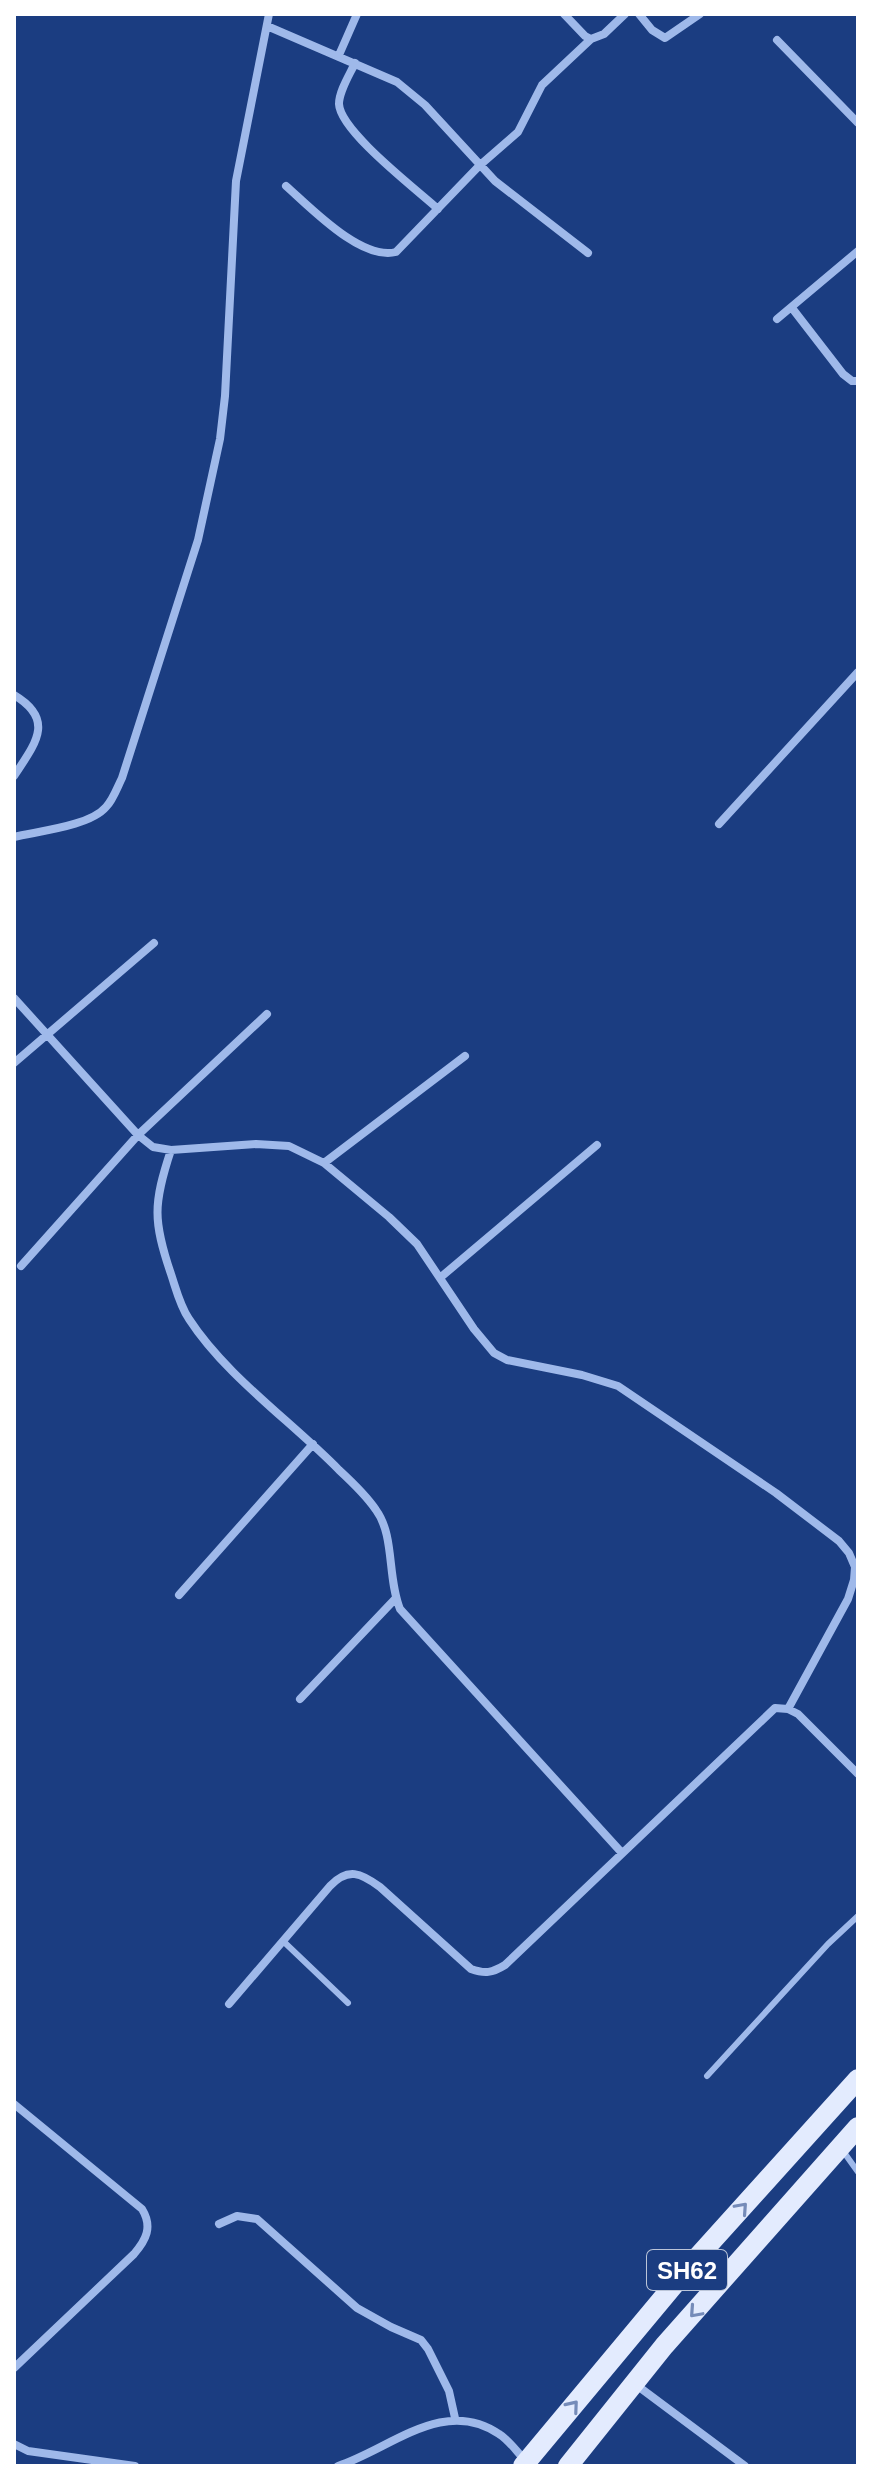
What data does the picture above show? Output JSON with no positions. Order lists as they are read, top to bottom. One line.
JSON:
{"streets":{"main road":["SH62"]}}
